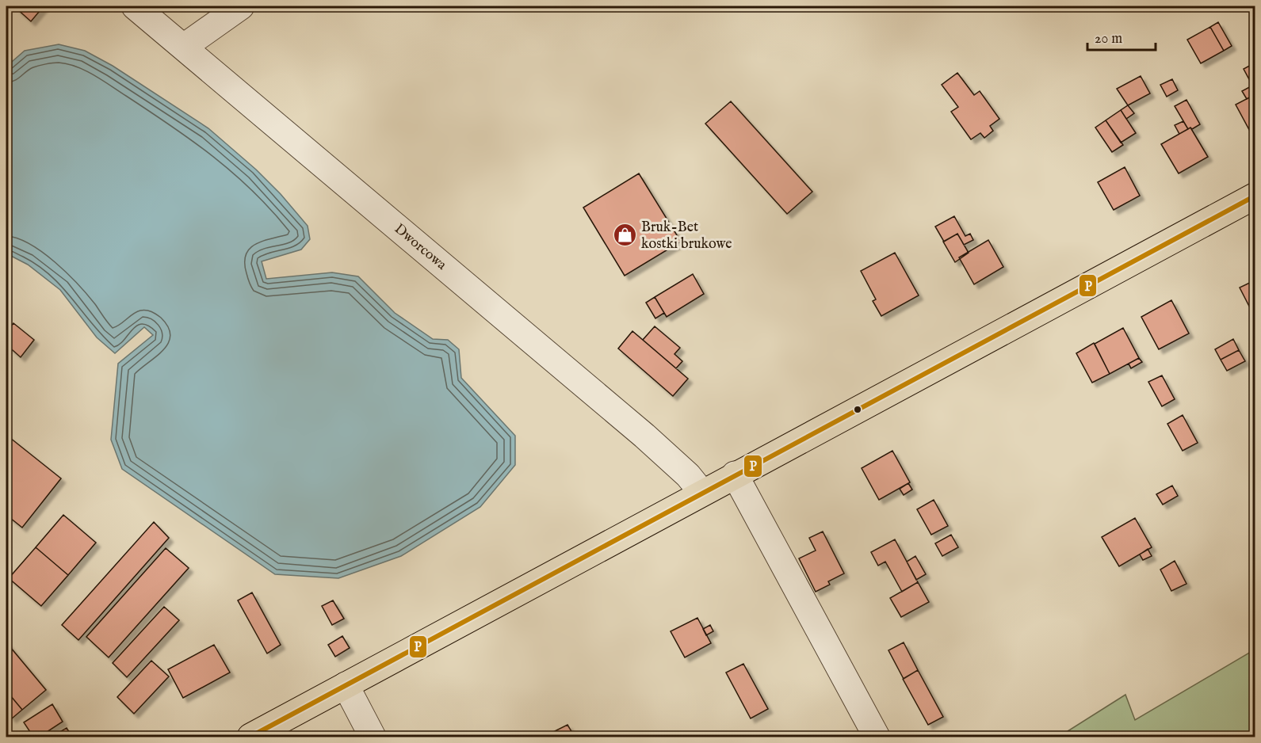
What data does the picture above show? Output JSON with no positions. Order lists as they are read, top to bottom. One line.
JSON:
{"streets":{"street":["Dworcowa"]},"places":{"shop":["Bruk-Bet kostki brukowe"]},"lines":["transit line P"],"scale_bar":"20 m"}
